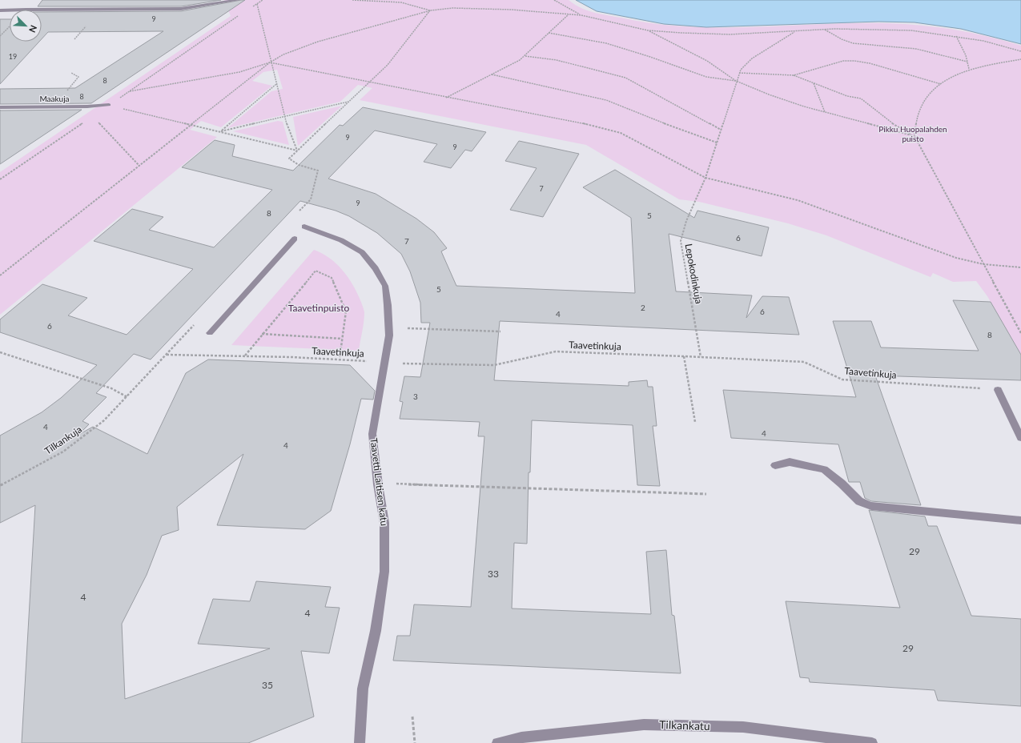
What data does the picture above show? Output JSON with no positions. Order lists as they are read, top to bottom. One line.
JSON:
{"streets":{"street":["Maakuja","Taavetti Laitisen katu","Tilkankatu"],"path":["Lepokodinkuja","Taavetinkuja","Tilkankuja"]},"crossings":[["Lepokodinkuja","Taavetinkuja"],["Taavetinkuja","Taavetti Laitisen katu"]],"parks":["Pikku Huopalahden puisto","Taavetinpuisto"],"house_numbers":["9","19","8","8","9","9","7","9","8","5","6","7","5","2","6","4","6","8","3","4","4","4","29","33","4","4","29","35"],"north":"bottom right"}
